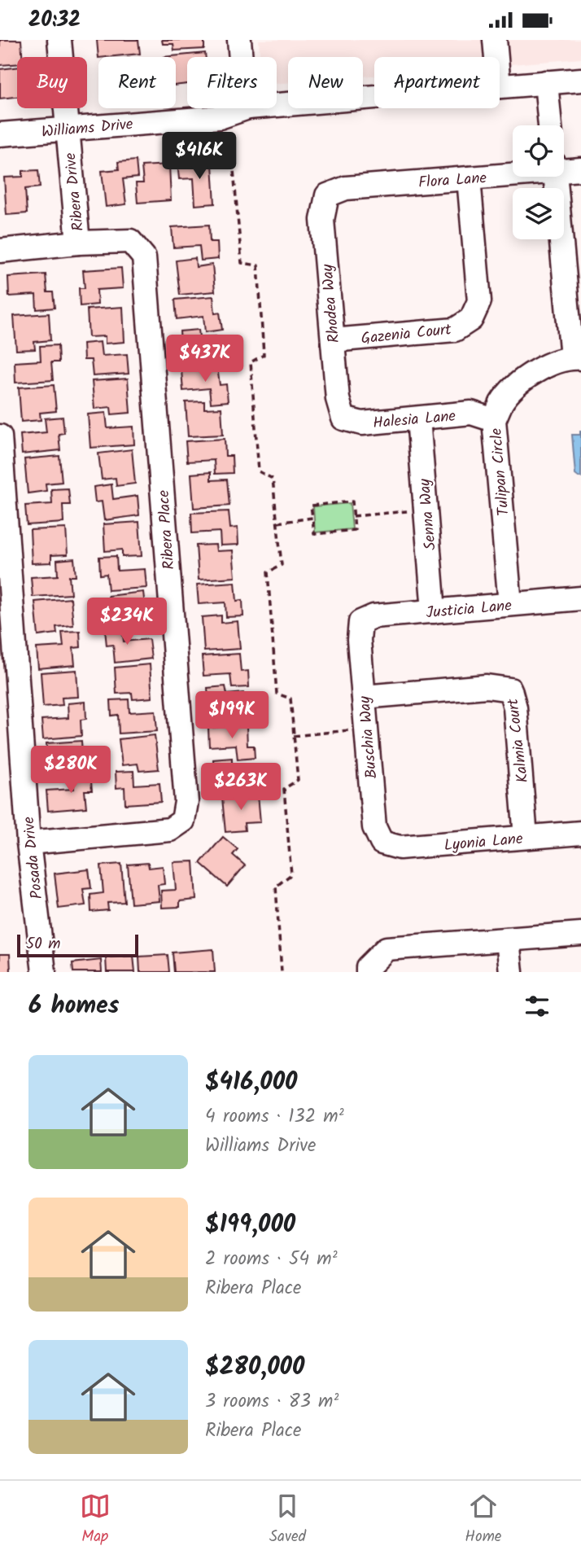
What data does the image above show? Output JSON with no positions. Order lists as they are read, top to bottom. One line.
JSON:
{"streets":{"street":["Williams Drive","Flora Lane","Ribera Drive","Rhodea Way","Gazenia Court","Halesia Lane","Tulipan Circle","Senna Way","Ribera Place","Justicia Lane","Buschia Way","Kalmia Court","Lyonia Lane","Posada Drive"]},"crossings":[["Williams Drive","Ribera Drive"],["Flora Lane","Rhodea Way"],["Flora Lane","Gazenia Court"],["Ribera Drive","Ribera Place"],["Rhodea Way","Gazenia Court"],["Rhodea Way","Halesia Lane"],["Halesia Lane","Tulipan Circle"],["Halesia Lane","Senna Way"],["Tulipan Circle","Justicia Lane"],["Senna Way","Justicia Lane"],["Ribera Place","Posada Drive"],["Justicia Lane","Buschia Way"],["Buschia Way","Kalmia Court"],["Buschia Way","Lyonia Lane"],["Kalmia Court","Lyonia Lane"]],"scale_bar":"50 m","page":{"status":"20:32","chip":["Buy","Rent","Filters","New","Apartment"],"price":["$416K","$437K","$234K","$199K","$280K","$263K"],"scale":"50 m","heading":"6 homes","list":[{"name":"$416,000","note":"4 rooms · 132 m² · Williams Drive"},{"name":"$199,000","note":"2 rooms · 54 m² · Ribera Place"},{"name":"$280,000","note":"3 rooms · 83 m² · Ribera Place"}],"tabs":["Map","Saved","Home"]}}
